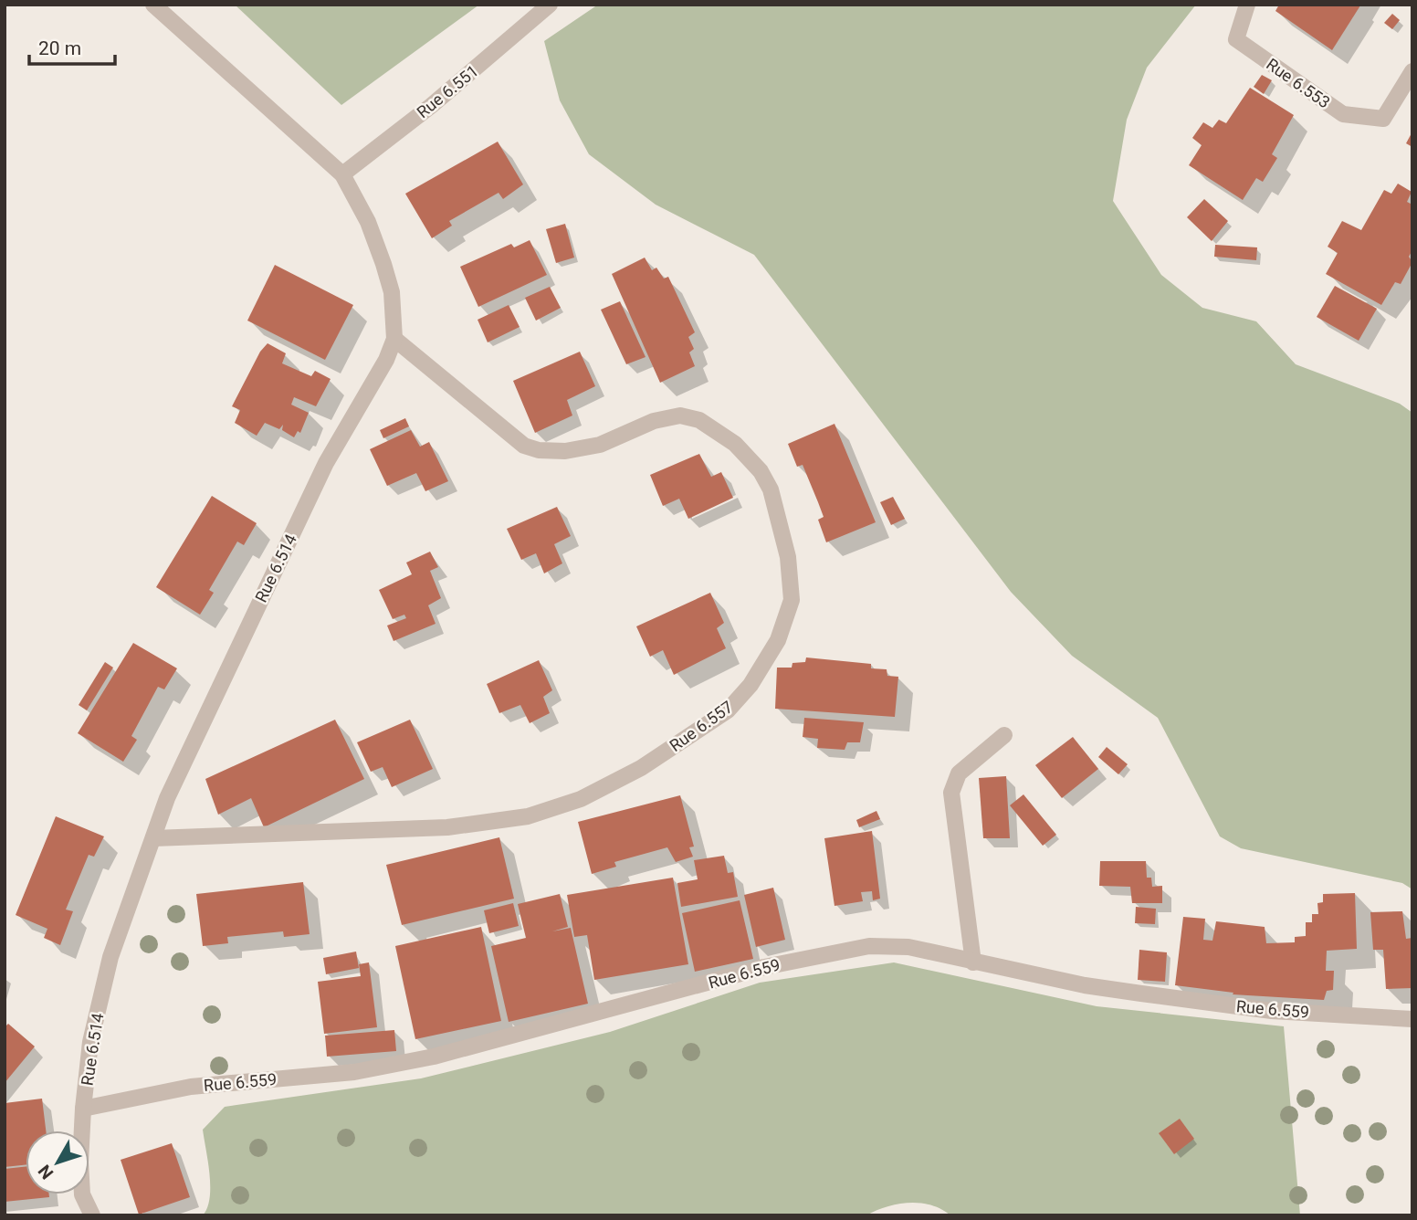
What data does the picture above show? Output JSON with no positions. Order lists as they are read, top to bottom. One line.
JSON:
{"streets":{"street":["Rue 6.553","Rue 6.551","Rue 6.514","Rue 6.557","Rue 6.559"]},"crossings":[["Rue 6.551","Rue 6.514"],["Rue 6.514","Rue 6.557"],["Rue 6.514","Rue 6.559"]],"scale_bar":"20 m","north":"bottom left"}
